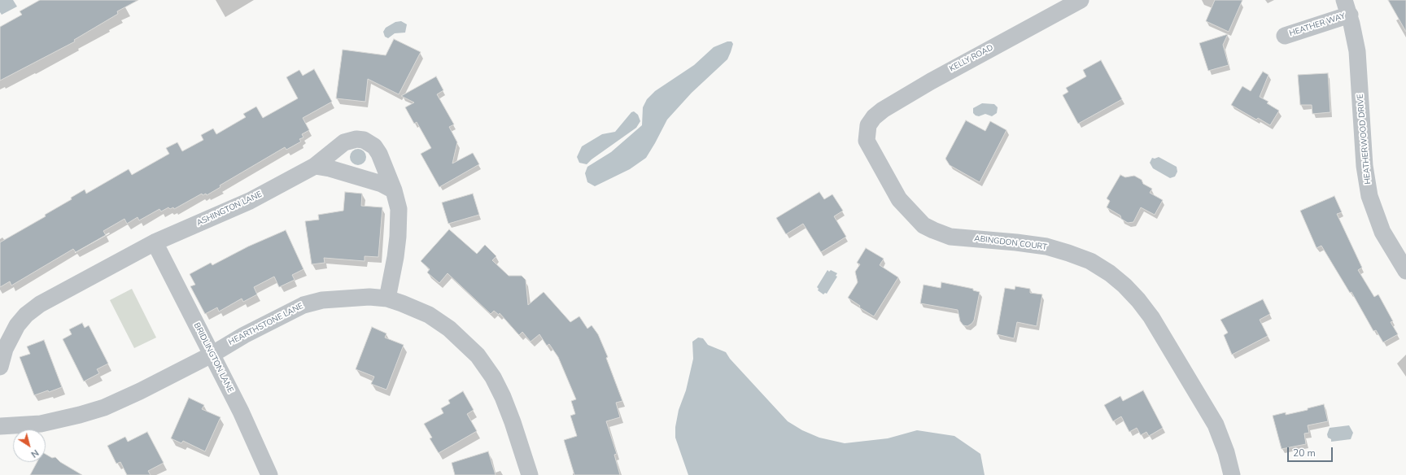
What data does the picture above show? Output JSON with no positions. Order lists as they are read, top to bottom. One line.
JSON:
{"streets":{"street":["HEATHER WAY","KELLY ROAD","HEATHERWOOD DRIVE","ASHINGTON LANE","ABINGDON COURT","HEARTHSTONE LANE","BRIDLINGTON LANE"]},"crossings":[["HEATHER WAY","HEATHERWOOD DRIVE"],["KELLY ROAD","ABINGDON COURT"],["ASHINGTON LANE","BRIDLINGTON LANE"],["HEARTHSTONE LANE","BRIDLINGTON LANE"]],"scale_bar":"20 m","north":"bottom right"}
